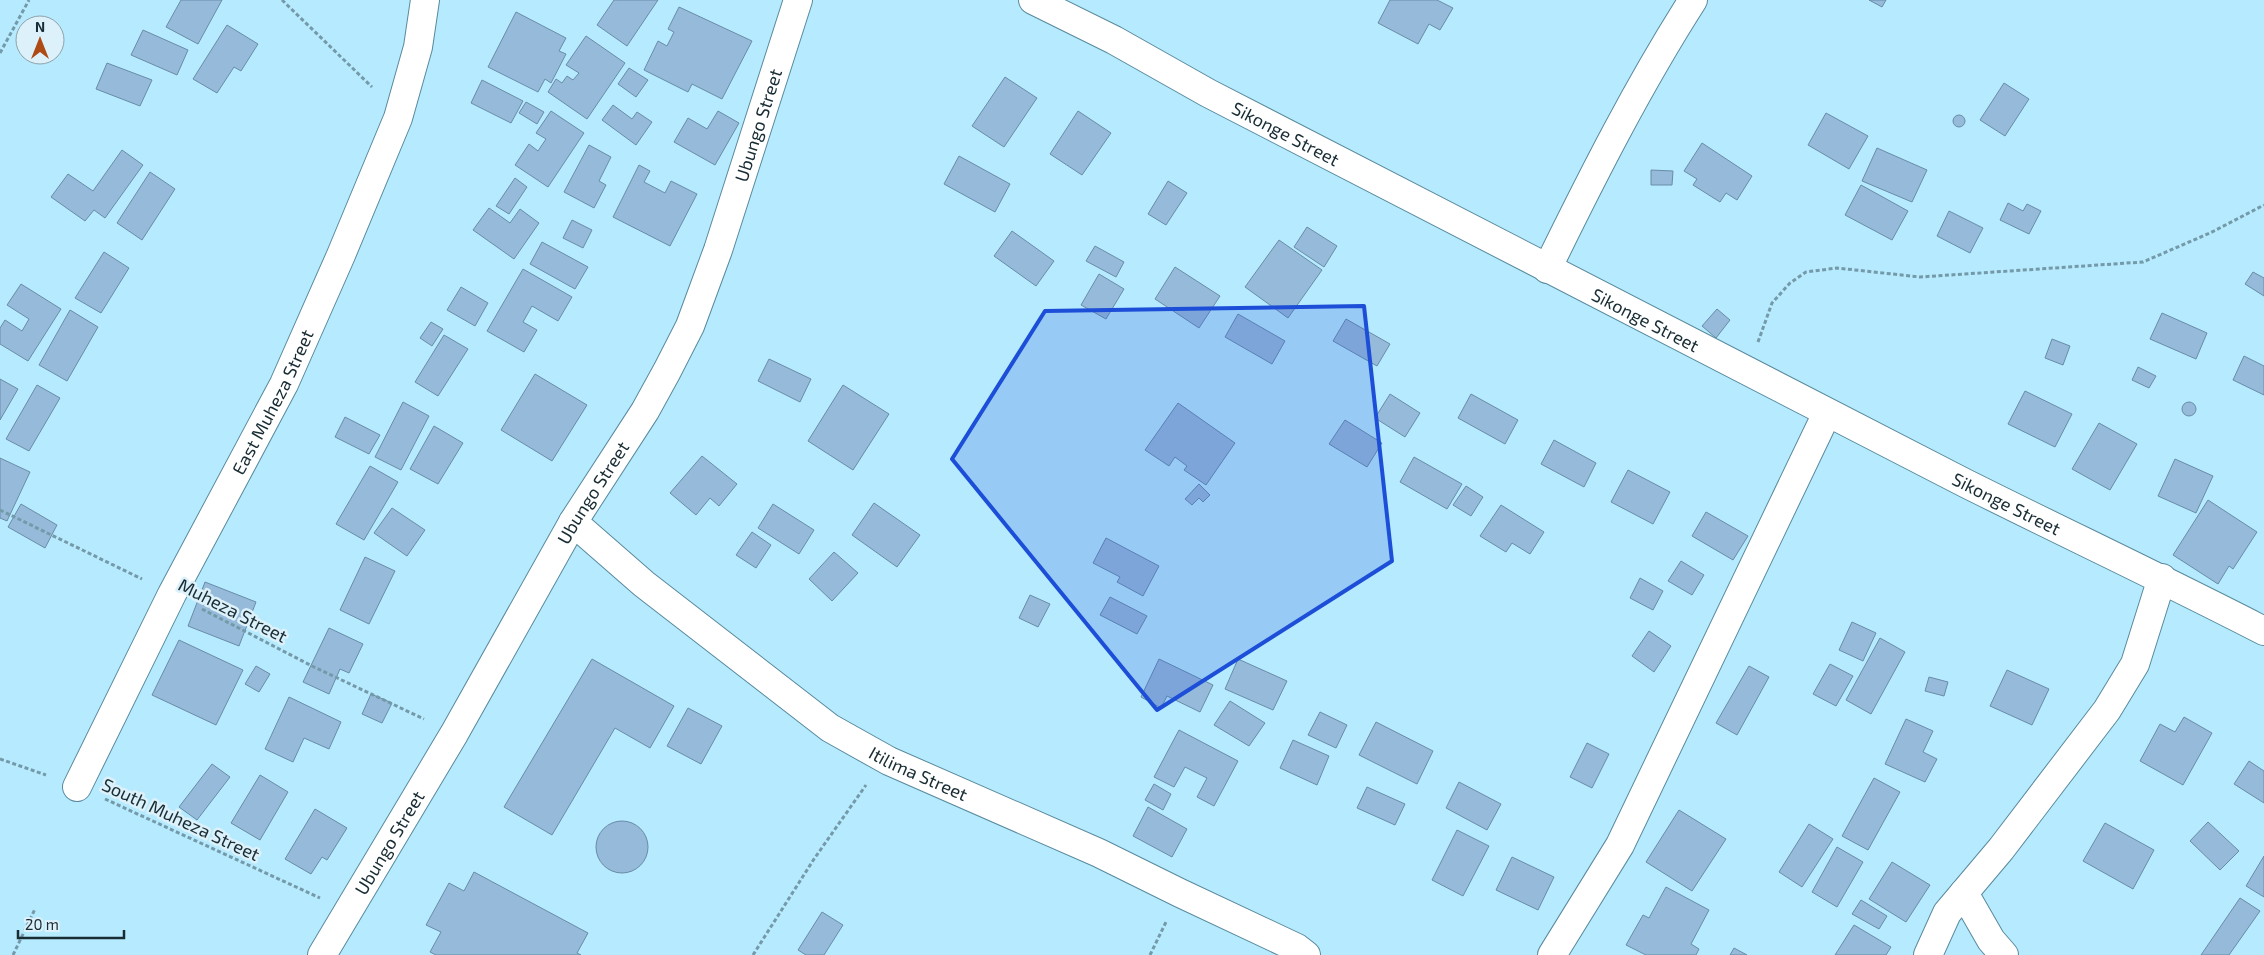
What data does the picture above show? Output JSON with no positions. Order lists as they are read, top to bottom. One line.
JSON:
{"streets":{"street":["Ubungo Street","Sikonge Street","East Muheza Street","Itilima Street"],"path":["Muheza Street","South Muheza Street"]},"crossings":[["Ubungo Street","Muheza Street"],["Ubungo Street","Itilima Street"],["Ubungo Street","South Muheza Street"],["East Muheza Street","Muheza Street"],["East Muheza Street","South Muheza Street"]],"scale_bar":"20 m","north":"top"}
